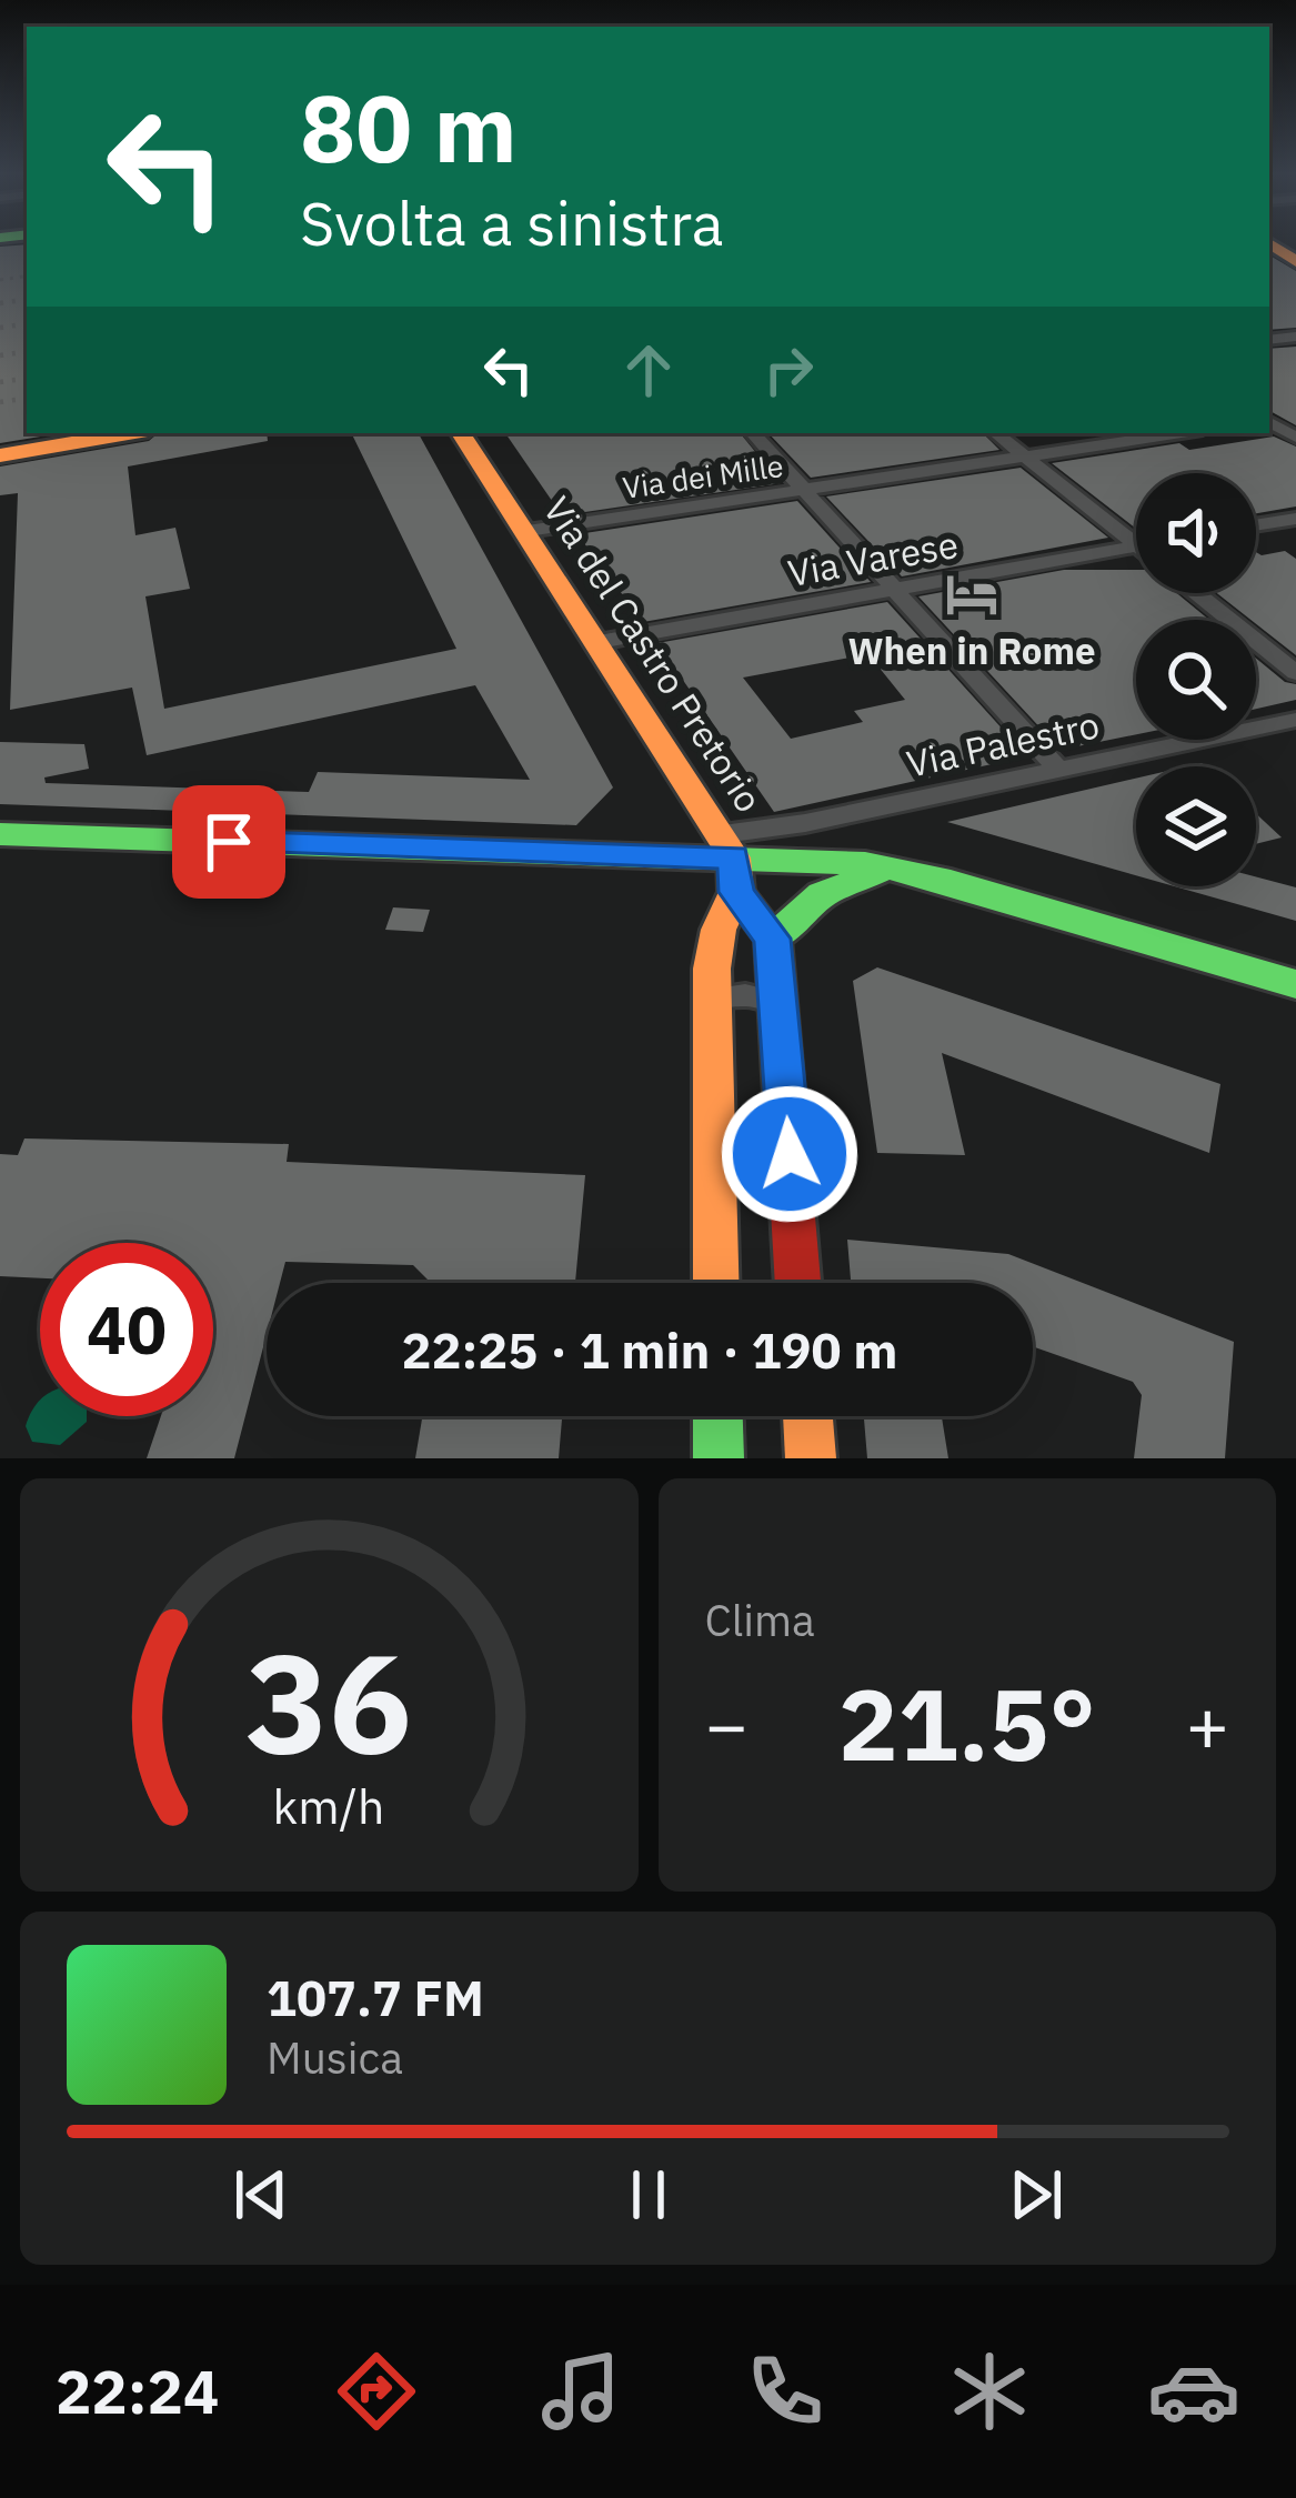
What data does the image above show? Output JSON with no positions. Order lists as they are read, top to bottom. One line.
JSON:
{"streets":{"street":["Via dei Mille","Via Varese","Via del Castro Pretorio","Via Palestro"]},"crossings":[["Via dei Mille","Via del Castro Pretorio"],["Via Varese","Via del Castro Pretorio"],["Via del Castro Pretorio","Via Palestro"]],"places":{"hotel":["When in Rome"]},"page":{"turn":["80 m","Svolta a sinistra"],"limit":"40","trip":"22:25 · 1 min · 190 m","tile":"Clima","heat":["−","21.5°","+"],"song":["107.7 FM","Musica"],"tabs":"22:24","gauge":["36","km/h"]}}
